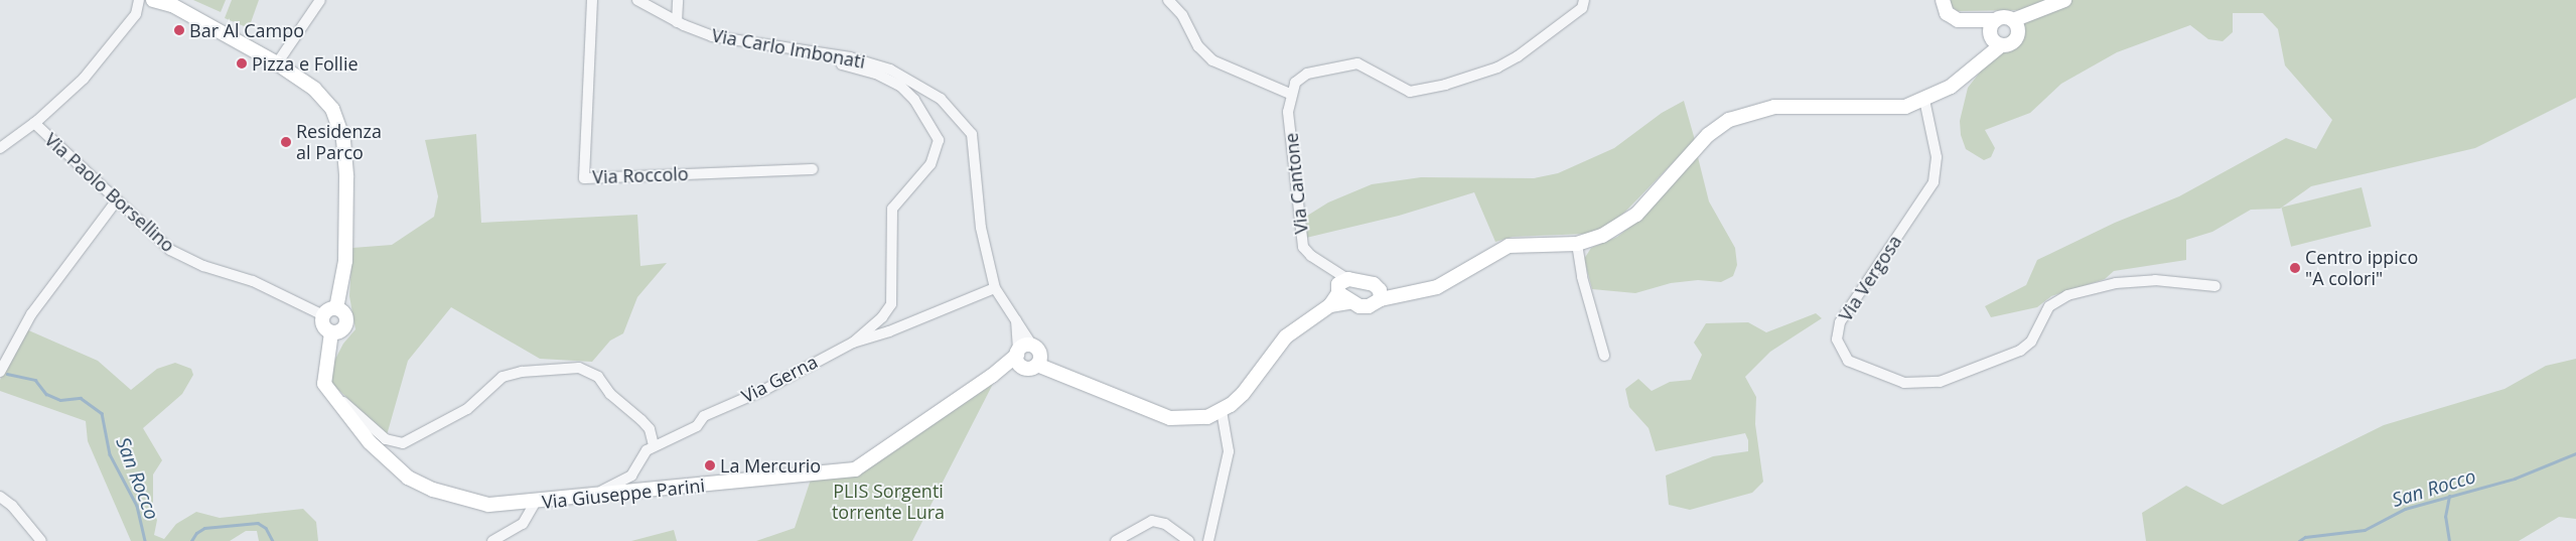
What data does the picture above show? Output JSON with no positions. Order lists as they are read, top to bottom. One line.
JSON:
{"streets":{"street":["Via Carlo Imbonati","Via Roccolo","Via Cantone","Via Paolo Borsellino","Via Vergosa","Via Gerna","Via Giuseppe Parini"]},"crossings":[["Via Carlo Imbonati","Via Gerna"],["Via Carlo Imbonati","Via Giuseppe Parini"],["Via Paolo Borsellino","Via Giuseppe Parini"],["Via Gerna","Via Giuseppe Parini"]],"water":["San Rocco"],"parks":["PLIS Sorgenti torrente Lura"],"places":["Bar Al Campo","Pizza e Follie","Residenza al Parco","Centro ippico \"A colori\"","La Mercurio"]}
